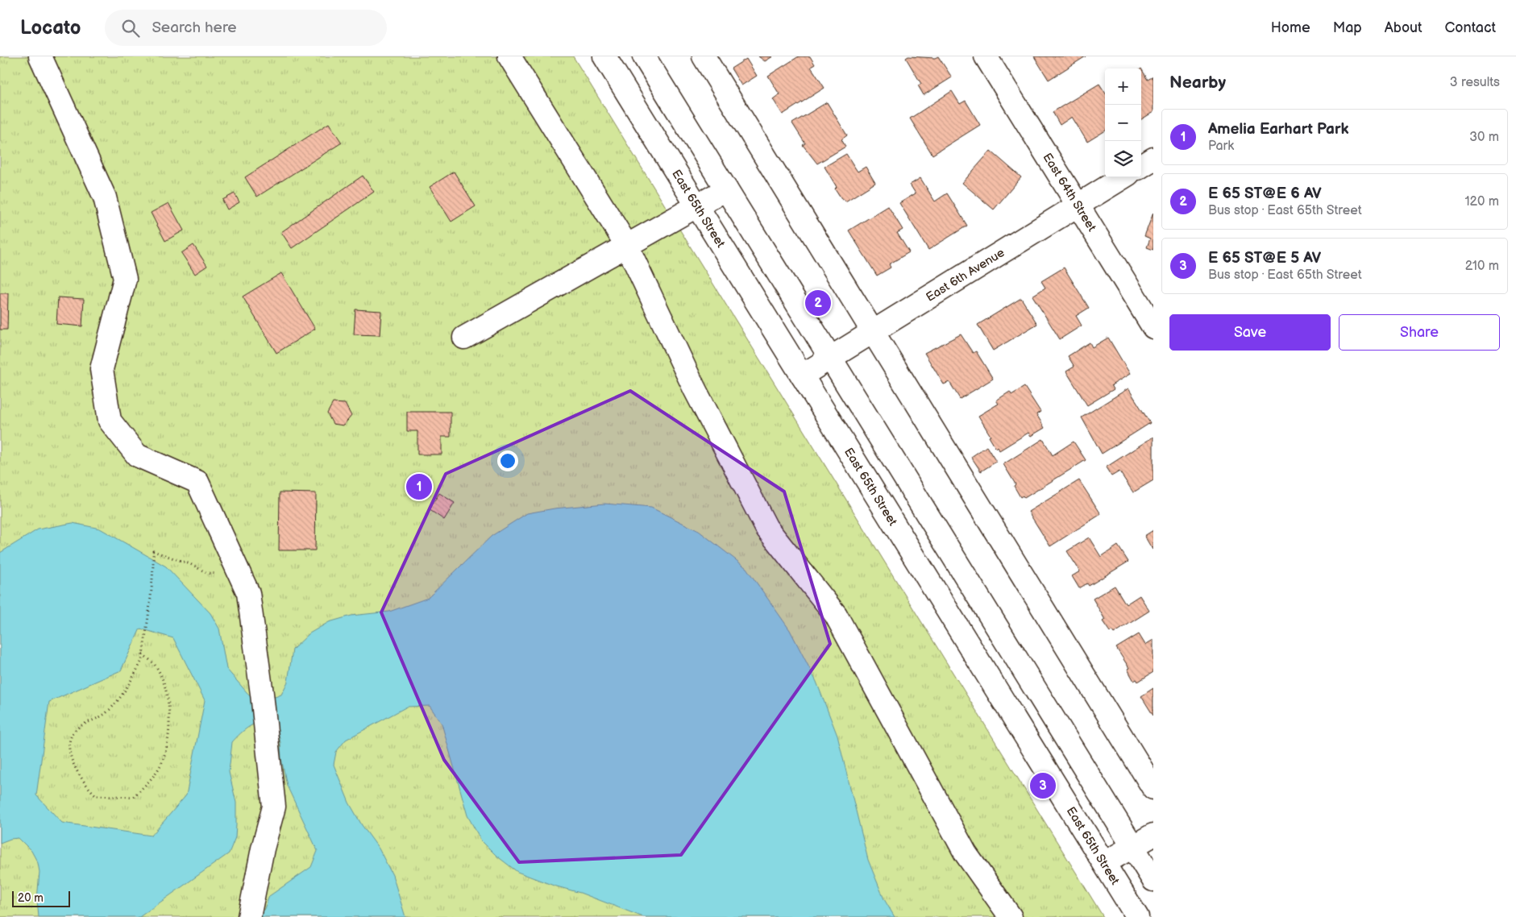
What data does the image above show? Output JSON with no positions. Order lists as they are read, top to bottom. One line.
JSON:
{"streets":{"main road":["East 64th Street","East 65th Street","East 6th Avenue"]},"crossings":[["East 64th Street","East 6th Avenue"],["East 65th Street","East 6th Avenue"]],"scale_bar":"20 m","page":{"header":"Locato","search":"Search here","nav":["Home","Map","About","Contact"],"heading":["Nearby","3 results"],"map_buttons":["+","−"],"list":[{"mark":"1","name":"Amelia Earhart Park","note":"Park","value":"30 m"},{"mark":"2","name":"E 65 ST@E 6 AV","note":"Bus stop · East 65th Street","value":"120 m"},{"mark":"3","name":"E 65 ST@E 5 AV","note":"Bus stop · East 65th Street","value":"210 m"}],"pins":["2","1","3"],"buttons":["Save","Share"],"scale":"20 m"}}
